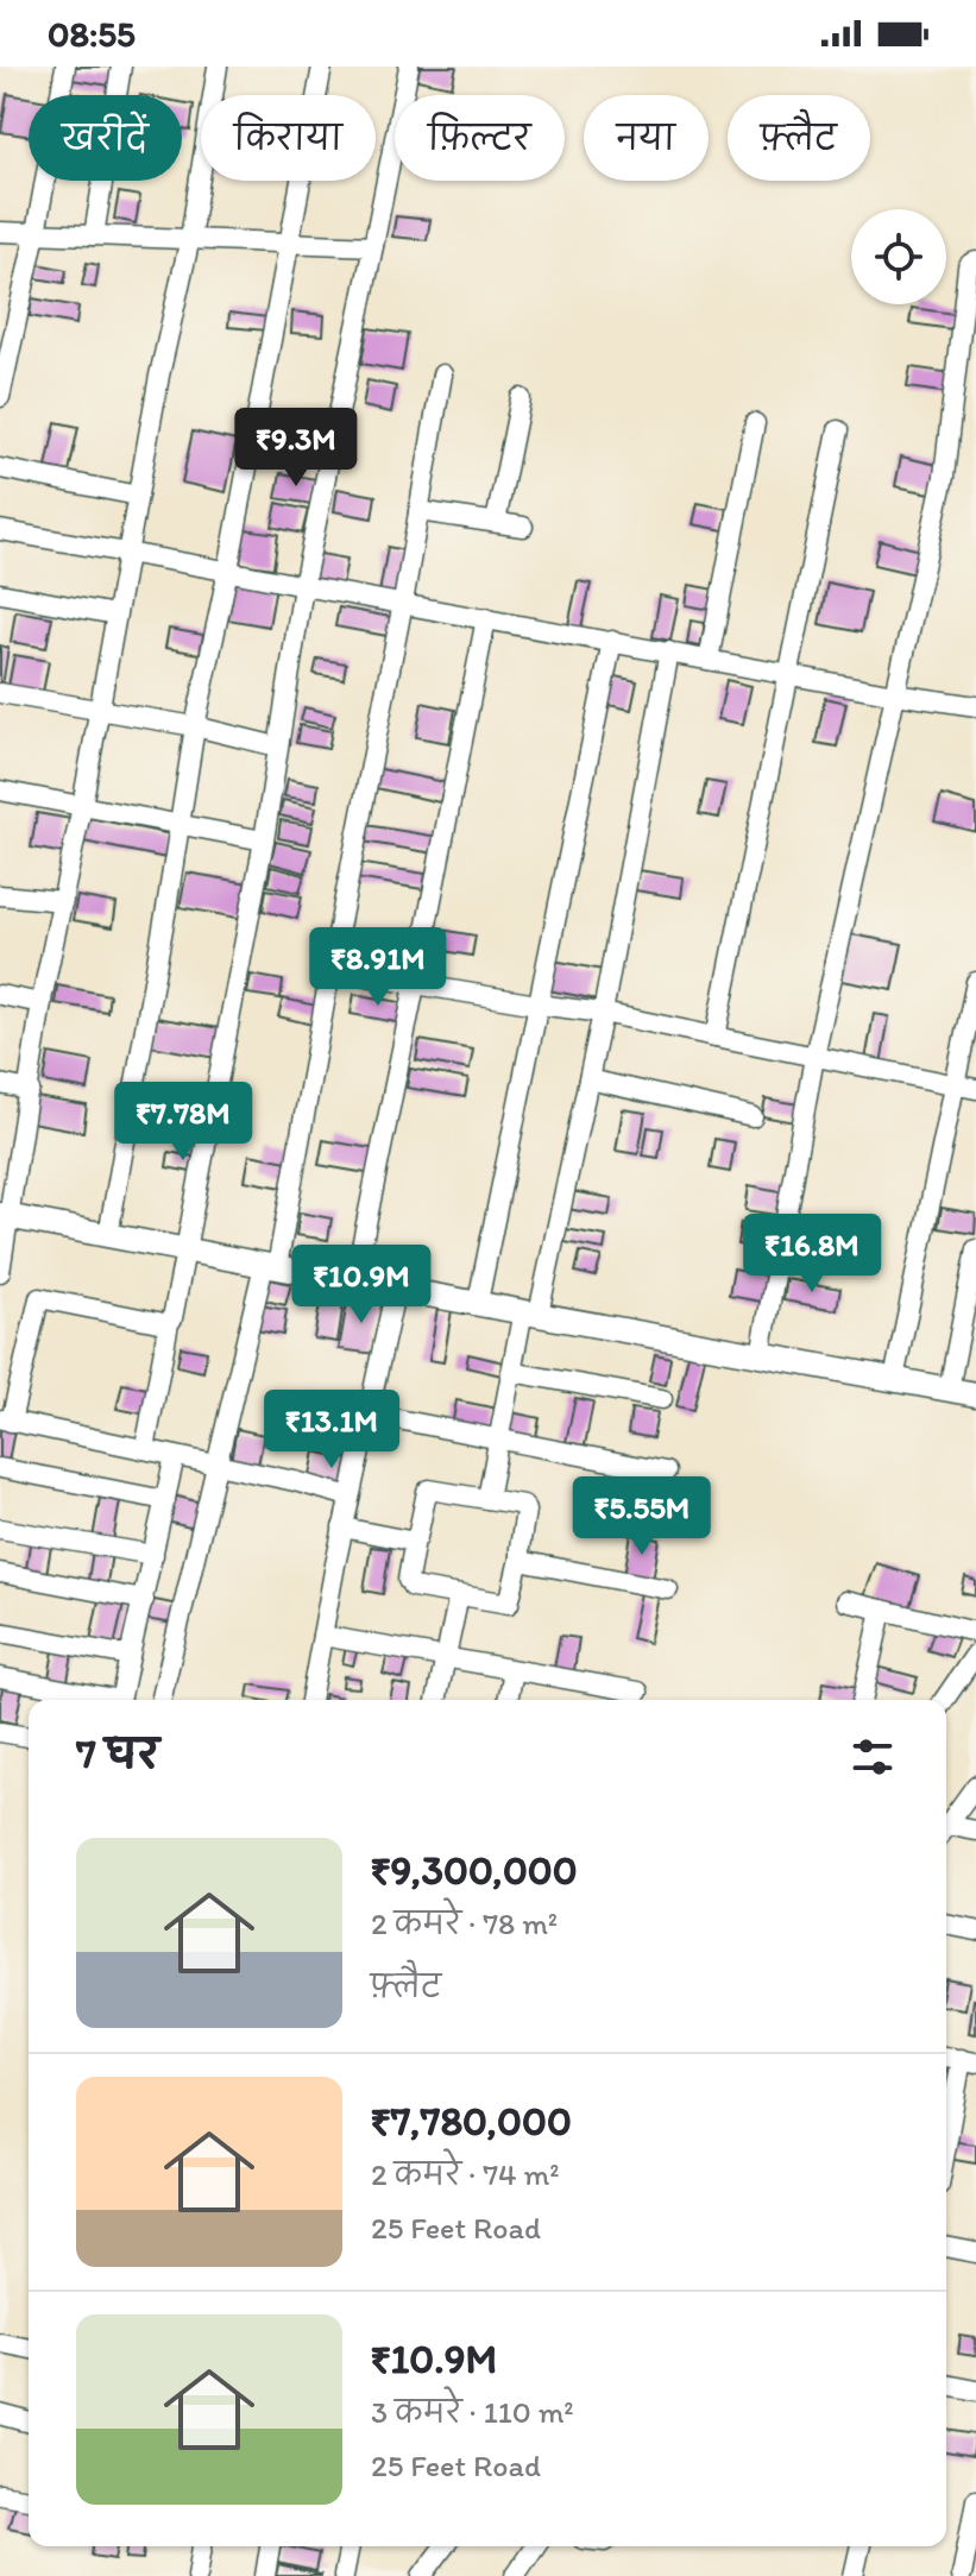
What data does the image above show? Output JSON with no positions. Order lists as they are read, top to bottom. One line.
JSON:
{"page":{"status":"08:55","chip":["खरीदें","किराया","फ़िल्टर","नया","फ़्लैट"],"price":["₹9.3M","₹8.91M","₹7.78M","₹16.8M","₹10.9M","₹13.1M","₹5.55M"],"heading":"7 घर","list":[{"name":"₹9,300,000","note":"2 कमरे · 78 m² · फ़्लैट"},{"name":"₹7,780,000","note":"2 कमरे · 74 m² · 25 Feet Road"},{"name":"₹10.9M","note":"3 कमरे · 110 m² · 25 Feet Road"}]}}
